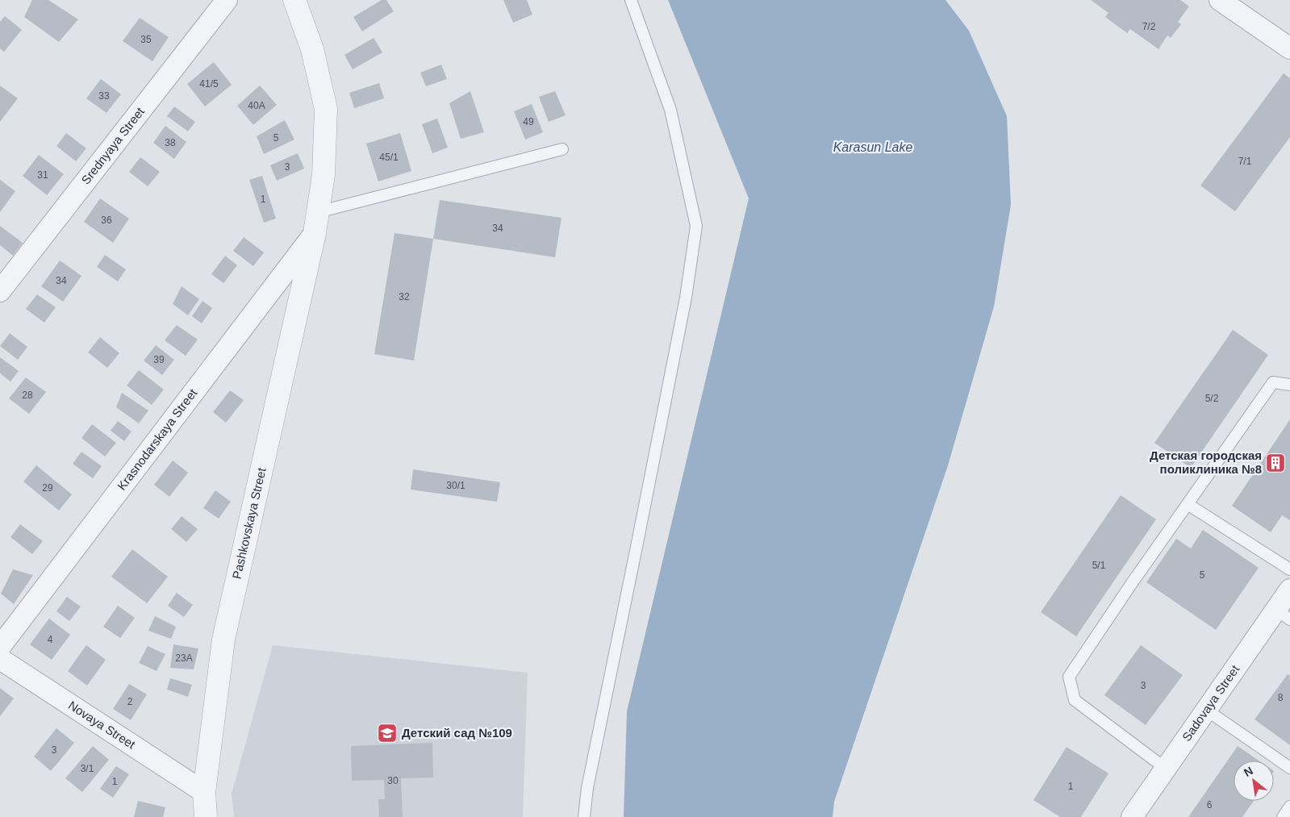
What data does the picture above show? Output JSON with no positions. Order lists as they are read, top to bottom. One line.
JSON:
{"streets":{"street":["Srednyaya Street","Krasnodarskaya Street","Pashkovskaya Street","Sadovaya Street","Novaya Street"]},"crossings":[["Krasnodarskaya Street","Pashkovskaya Street"],["Pashkovskaya Street","Novaya Street"]],"water":["Karasun Lake"],"places":{"building":["Детская городская поликлиника №8"],"school or university":["Детский сад №109"]},"house_numbers":["7/2","35","41/5","33","40А","49","5","38","45/1","7/1","3","31","1","36","34","34","32","39","28","5/2","30/1","29","5/1","5","4","23А","3","8","2","3","3/1","30","1","1","6"],"north":"top left"}
